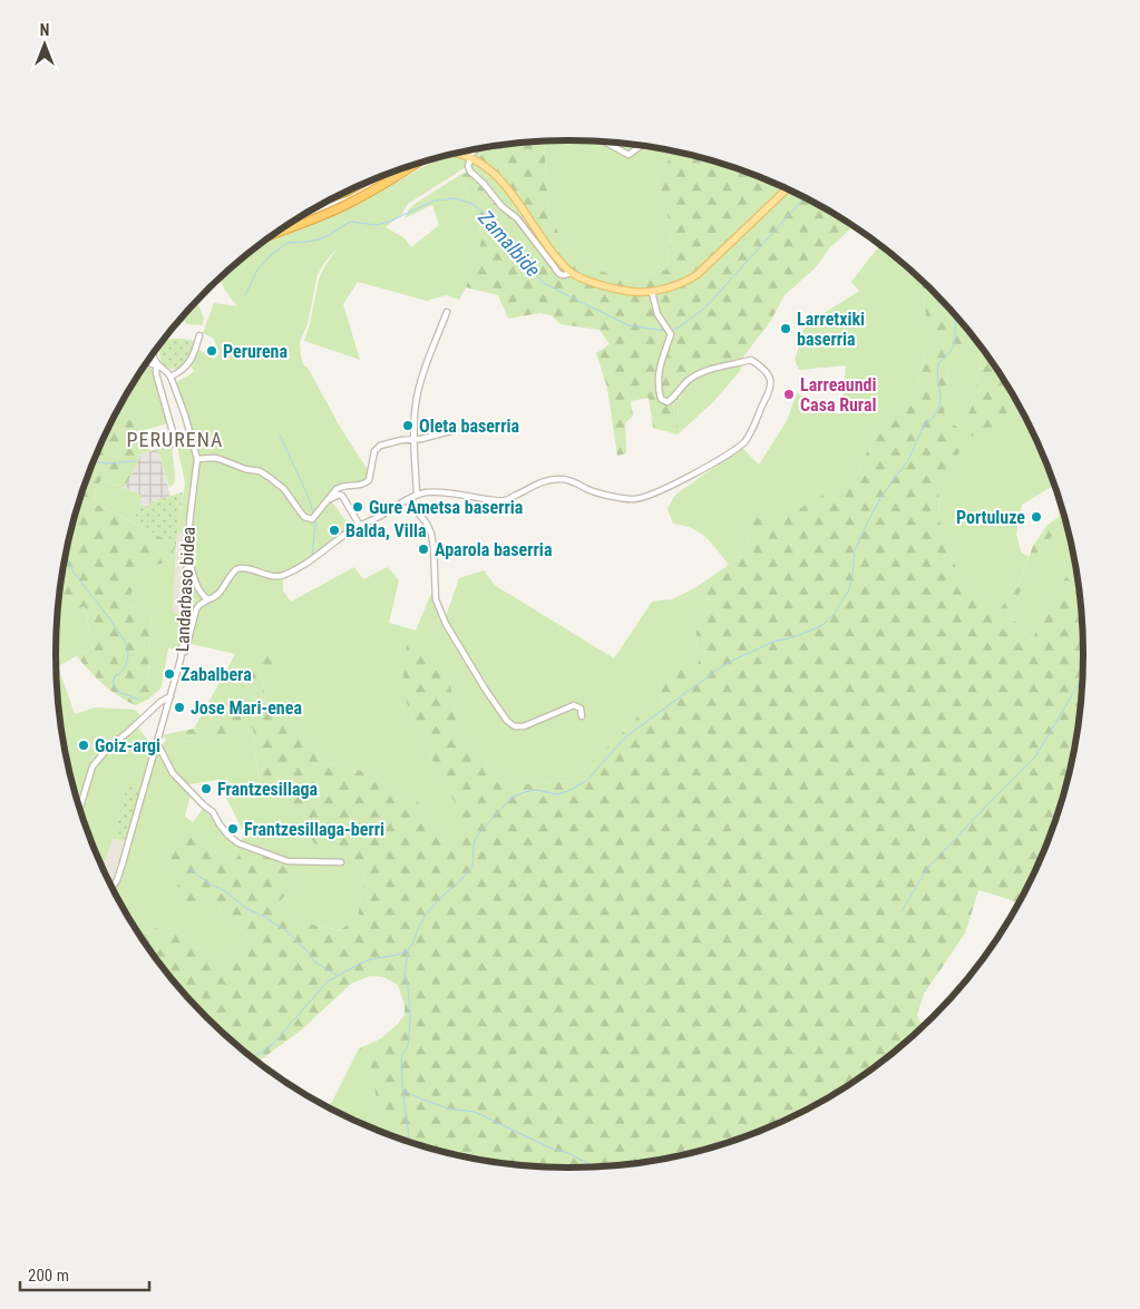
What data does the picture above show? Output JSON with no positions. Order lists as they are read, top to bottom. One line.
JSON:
{"streets":{"street":["Landarbaso bidea"]},"districts":["PERURENA"],"water":["Zamalbide"],"places":["Larretxiki baserria","Perurena","Larreaundi Casa Rural","Oleta baserria","Gure Ametsa baserria","Portuluze","Balda, Villa","Aparola baserria","Zabalbera","Jose Mari-enea","Goiz-argi","Frantzesillaga","Frantzesillaga-berri"],"scale_bar":"200 m","north":"top"}
